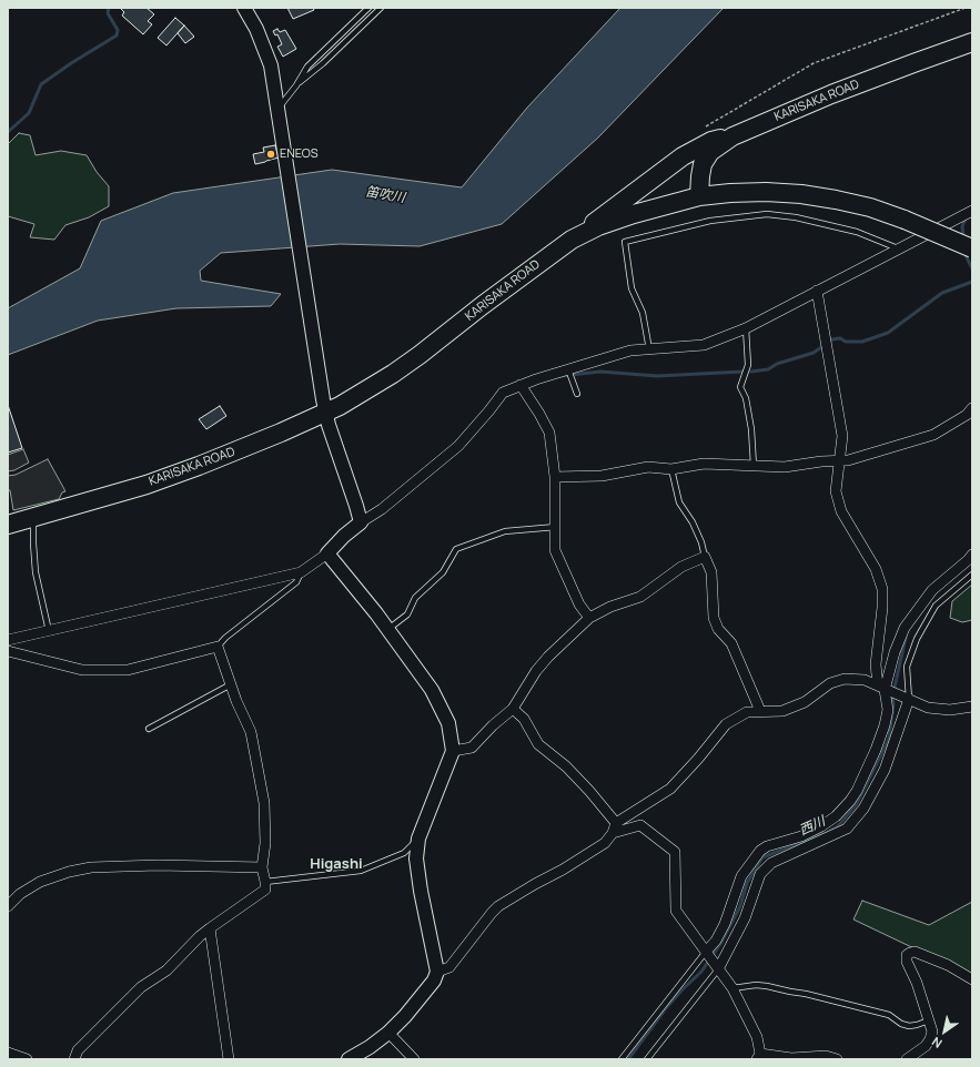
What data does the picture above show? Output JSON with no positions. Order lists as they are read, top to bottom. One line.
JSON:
{"streets":{"highway":["KARISAKA ROAD"]},"districts":["Higashi"],"water":["笛吹川","西川"],"places":["ENEOS"],"north":"bottom left"}
